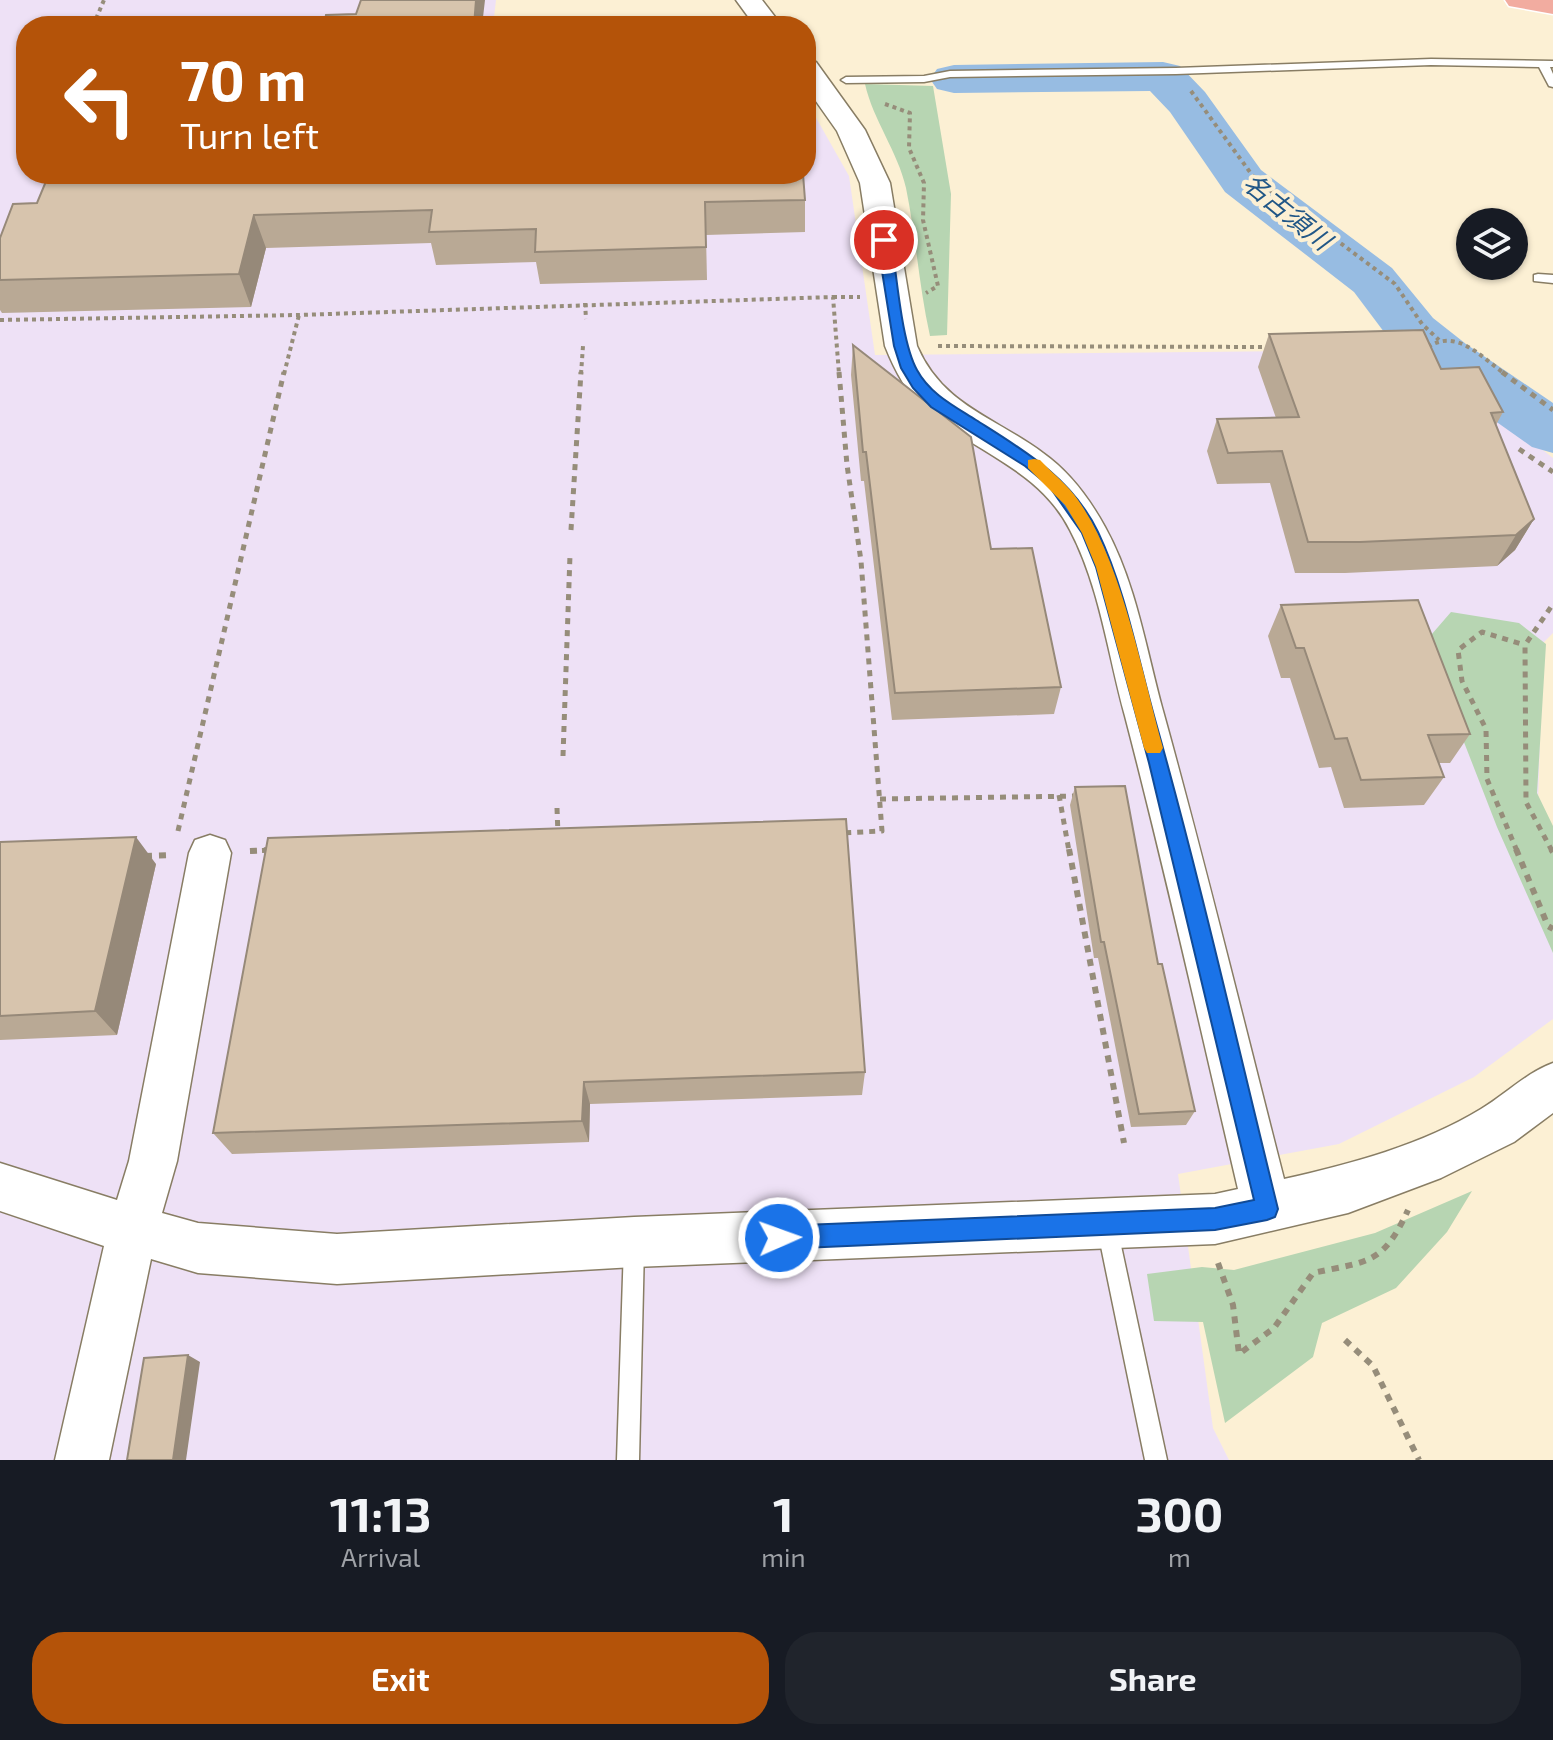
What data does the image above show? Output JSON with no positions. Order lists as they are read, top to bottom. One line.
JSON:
{"water":["名古須川"],"page":{"turn":["70 m","Turn left"],"eta":["11:13","Arrival","1","min","300","m"],"buttons":["Exit","Share"]}}
